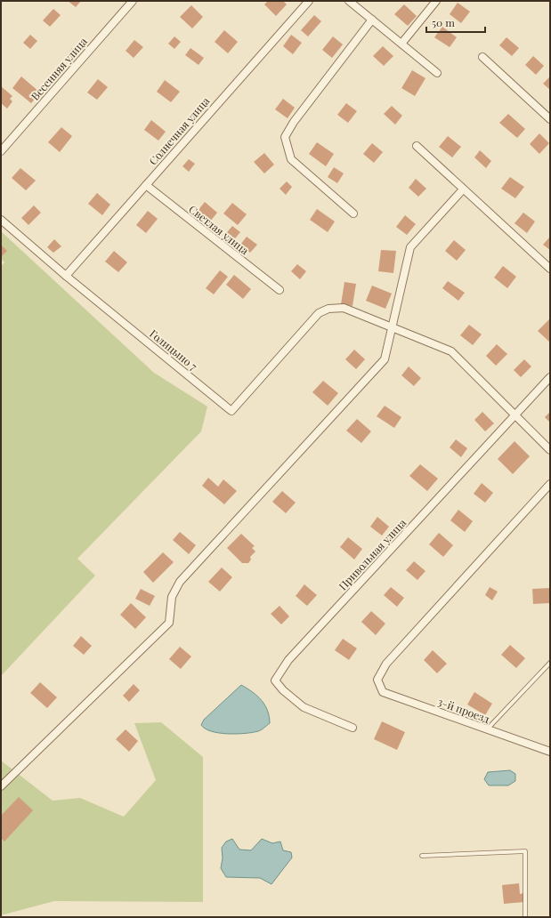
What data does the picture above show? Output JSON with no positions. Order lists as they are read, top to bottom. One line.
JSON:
{"streets":{"street":["Весенняя улица","Солнечная улица","Светлая улица","Голицыно 7","Привольная улица","3-й проезд"]},"crossings":[["Солнечная улица","Светлая улица"],["Солнечная улица","Голицыно 7"]],"scale_bar":"50 m"}
